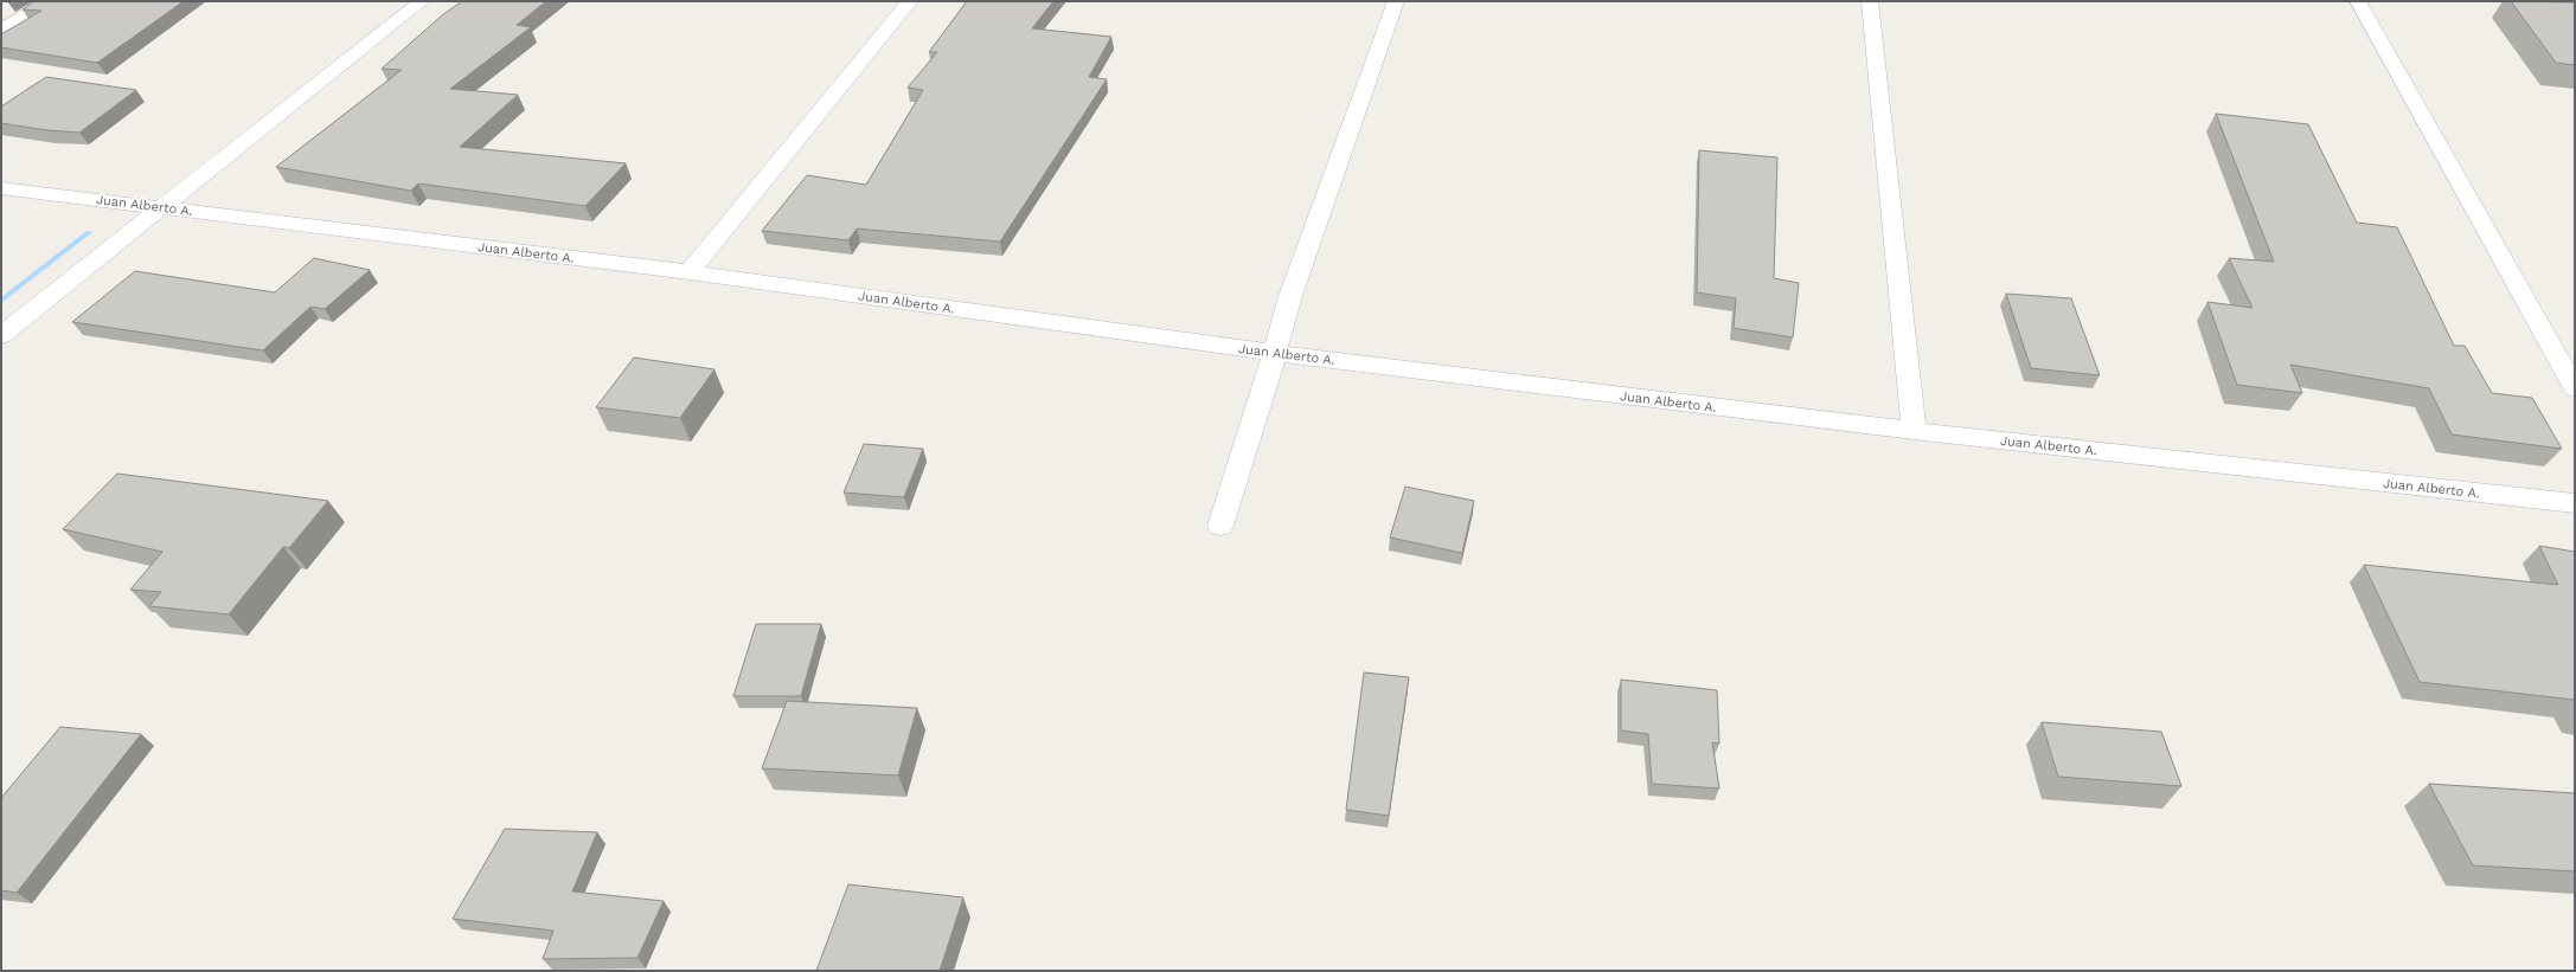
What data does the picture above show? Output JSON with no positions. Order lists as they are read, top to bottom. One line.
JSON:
{"streets":{"street":["Juan Alberto A."]}}
